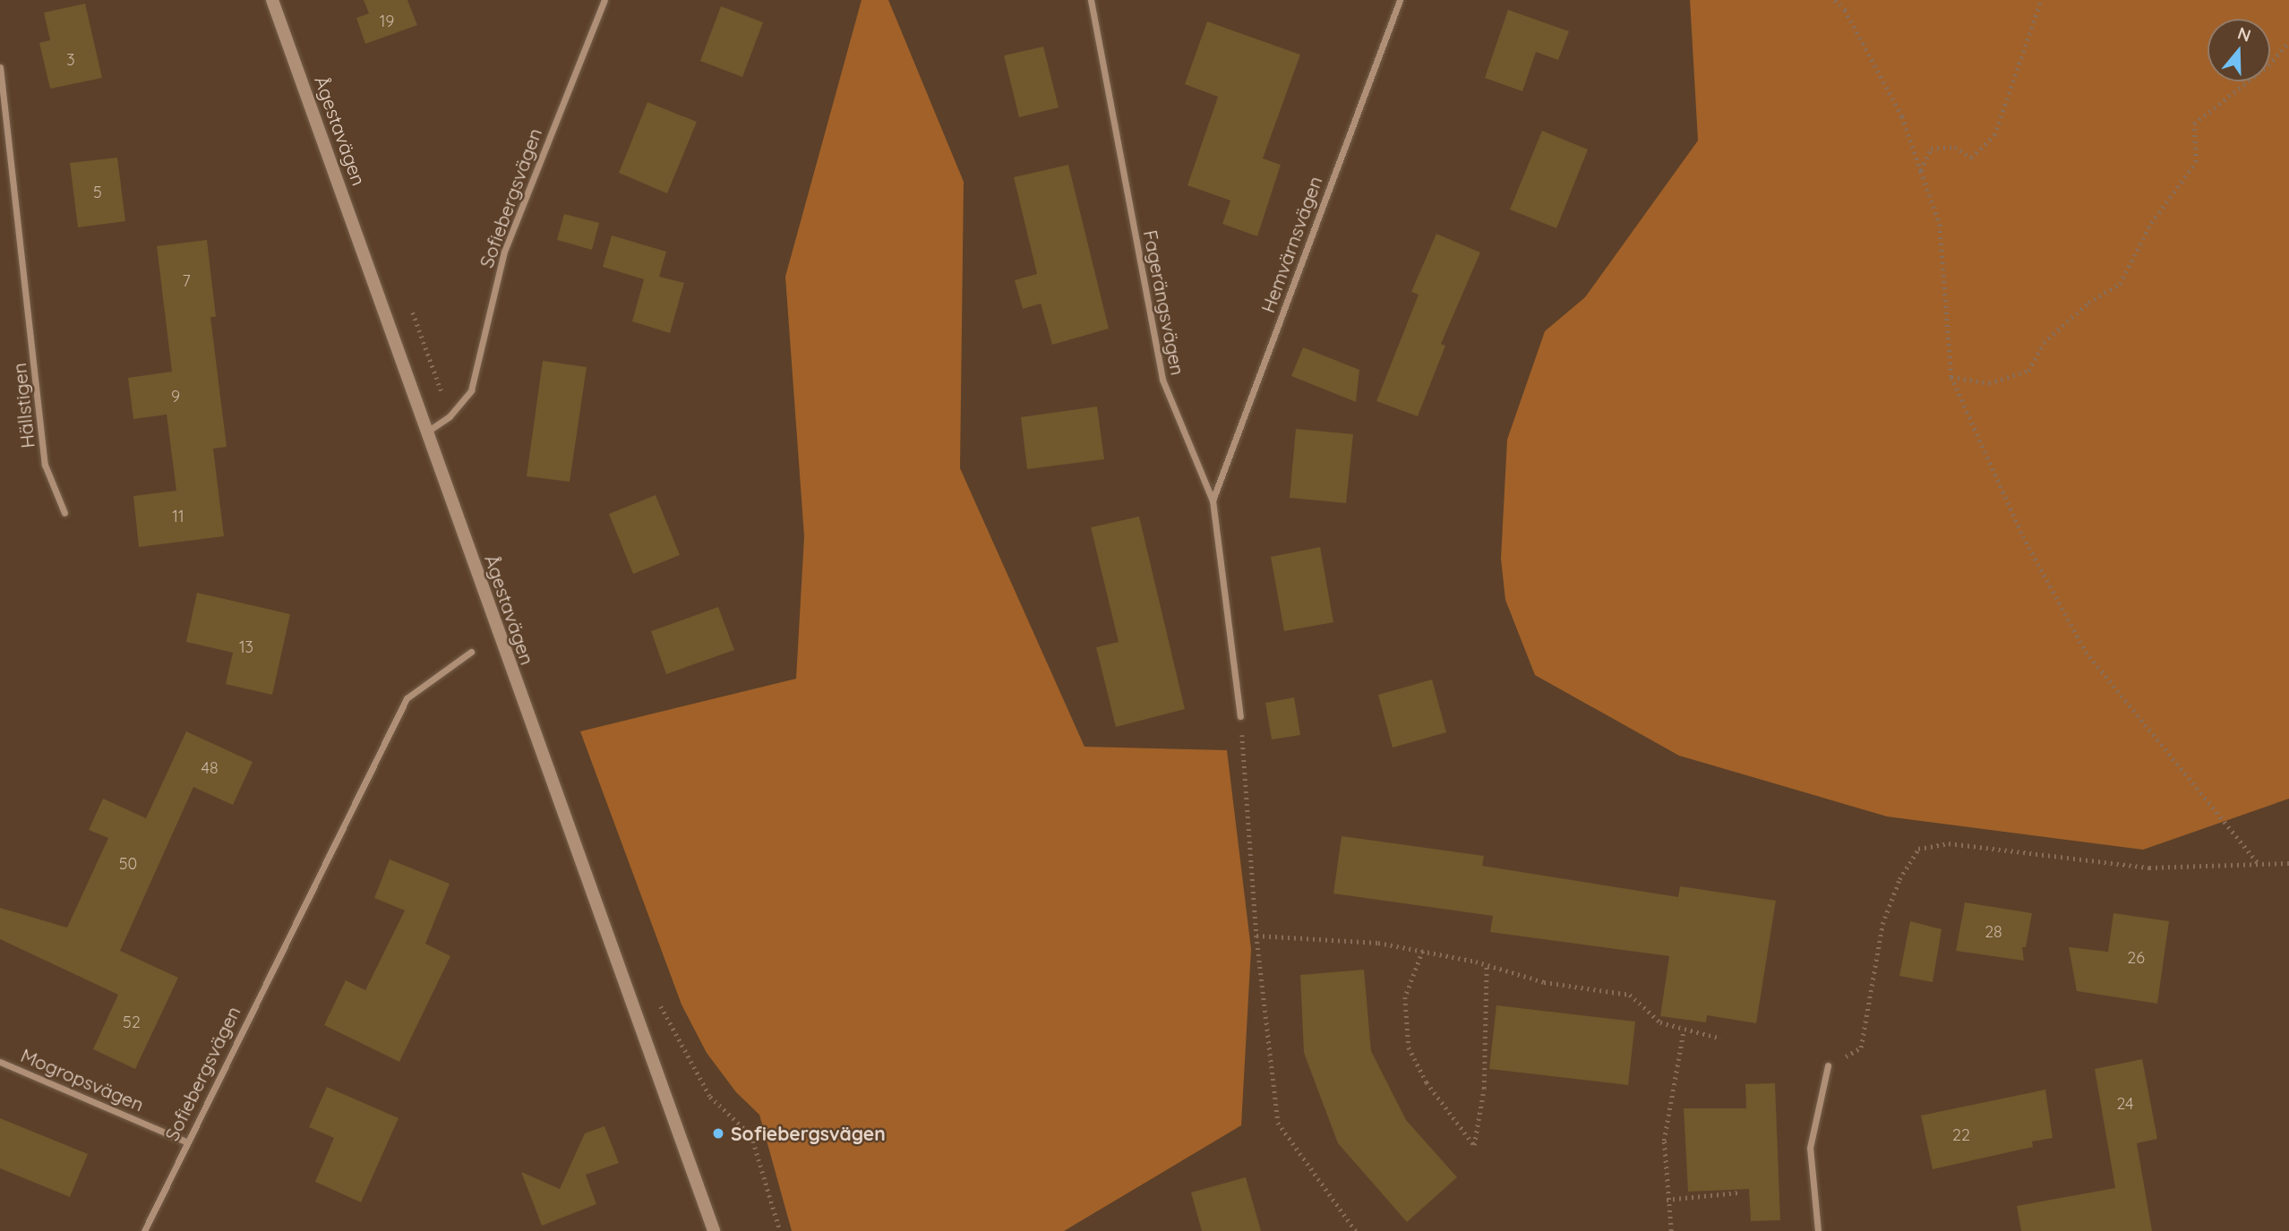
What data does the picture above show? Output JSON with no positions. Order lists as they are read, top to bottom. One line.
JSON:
{"streets":{"main road":["Ågestavägen"],"street":["Sofiebergsvägen","Hemvärnsvägen","Fagerängsvägen","Hällstigen","Mogropsvägen"]},"crossings":[["Ågestavägen","Sofiebergsvägen"],["Sofiebergsvägen","Mogropsvägen"],["Hemvärnsvägen","Fagerängsvägen"]],"places":["Sofiebergsvägen"],"house_numbers":["19","3","5","7","9","11","13","48","50","28","26","52","24","22"],"north":"top"}
